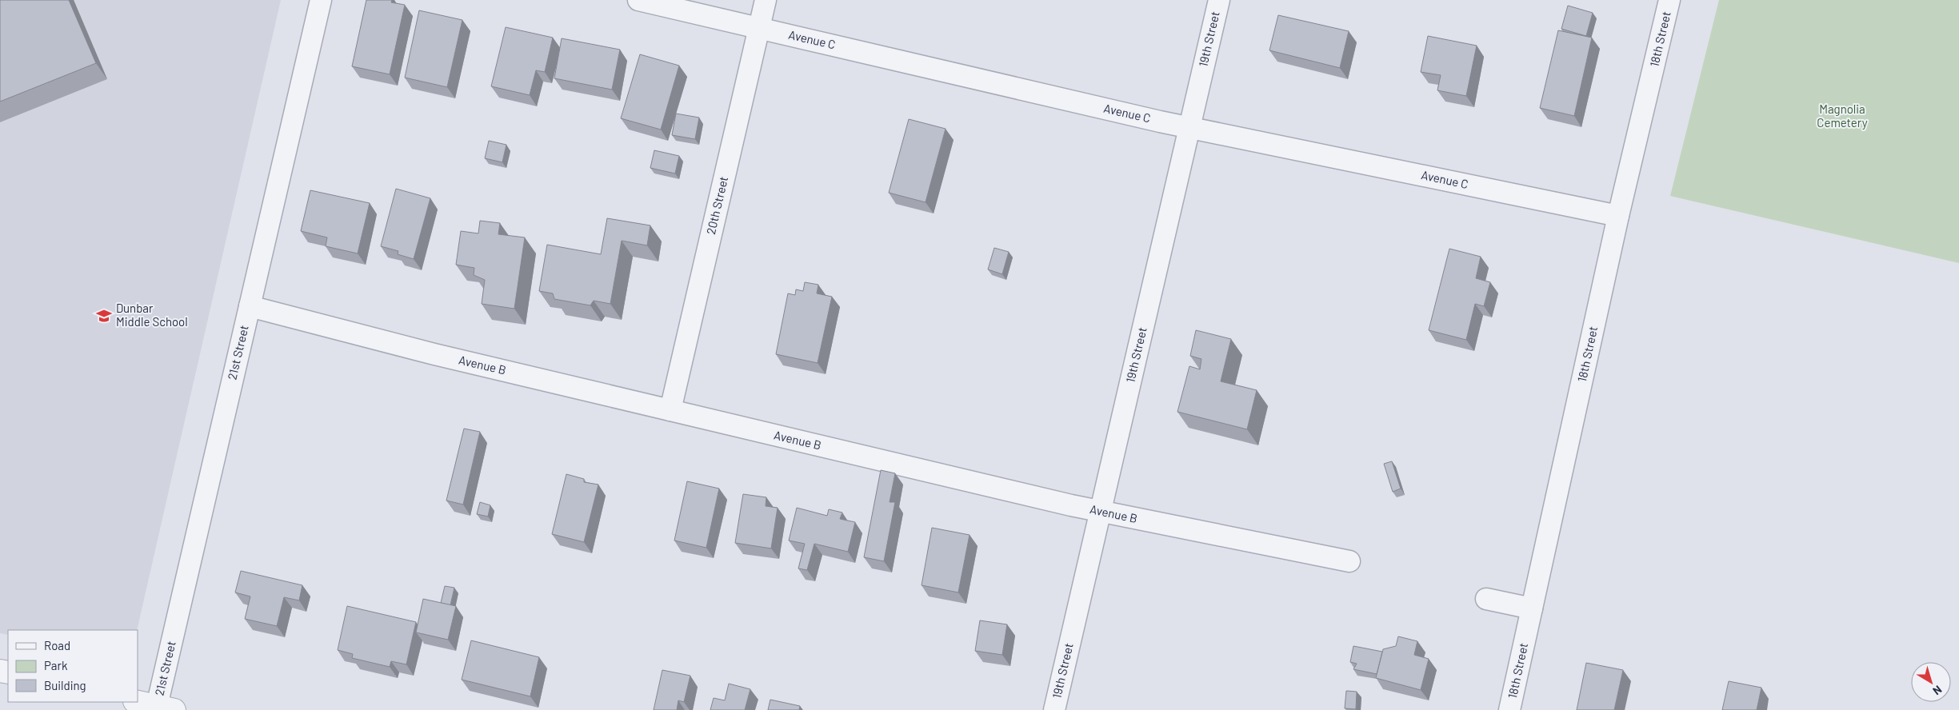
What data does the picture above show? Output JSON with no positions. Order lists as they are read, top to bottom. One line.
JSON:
{"streets":{"street":["19th Street","18th Street","Avenue C","20th Street","21st Street","Avenue B"]},"crossings":[["19th Street","Avenue C"],["19th Street","Avenue B"],["18th Street","Avenue C"],["Avenue C","20th Street"],["20th Street","Avenue B"],["21st Street","Avenue B"]],"parks":["Magnolia Cemetery"],"places":{"school or university":["Dunbar Middle School"]},"legend":["Road","Park","Building"],"north":"bottom right"}
